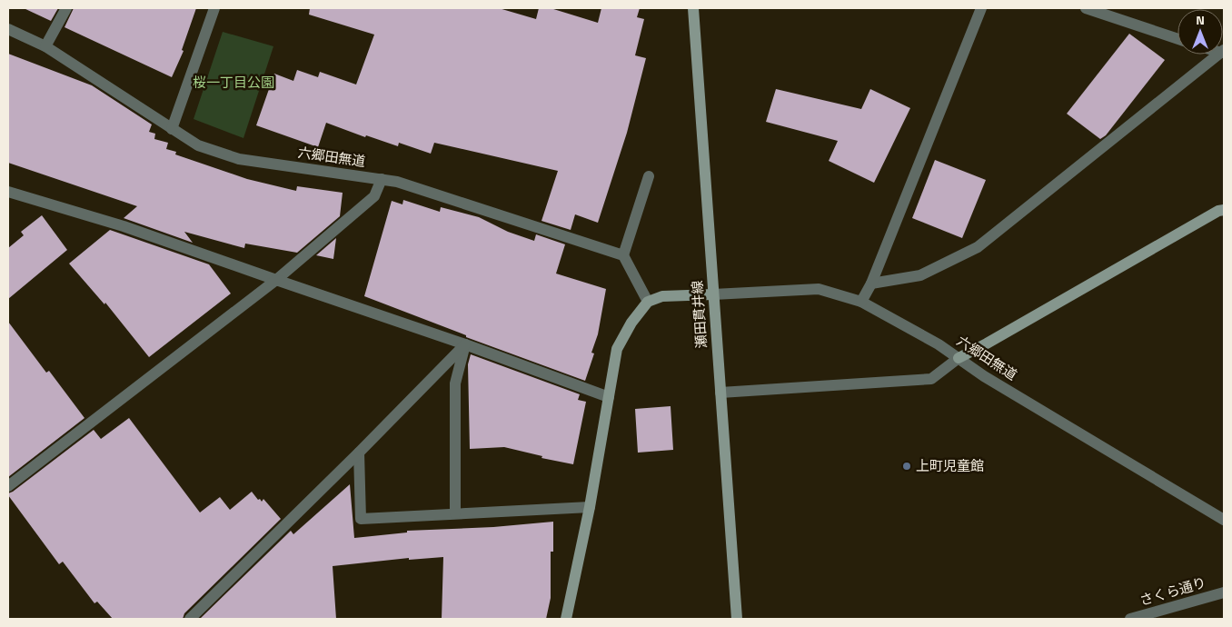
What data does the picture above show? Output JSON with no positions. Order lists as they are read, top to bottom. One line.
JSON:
{"streets":{"street":["六郷田無道","瀬田貫井線","さくら通り"]},"crossings":[["六郷田無道","瀬田貫井線"]],"parks":["桜一丁目公園"],"places":["上町児童館"],"north":"top"}
